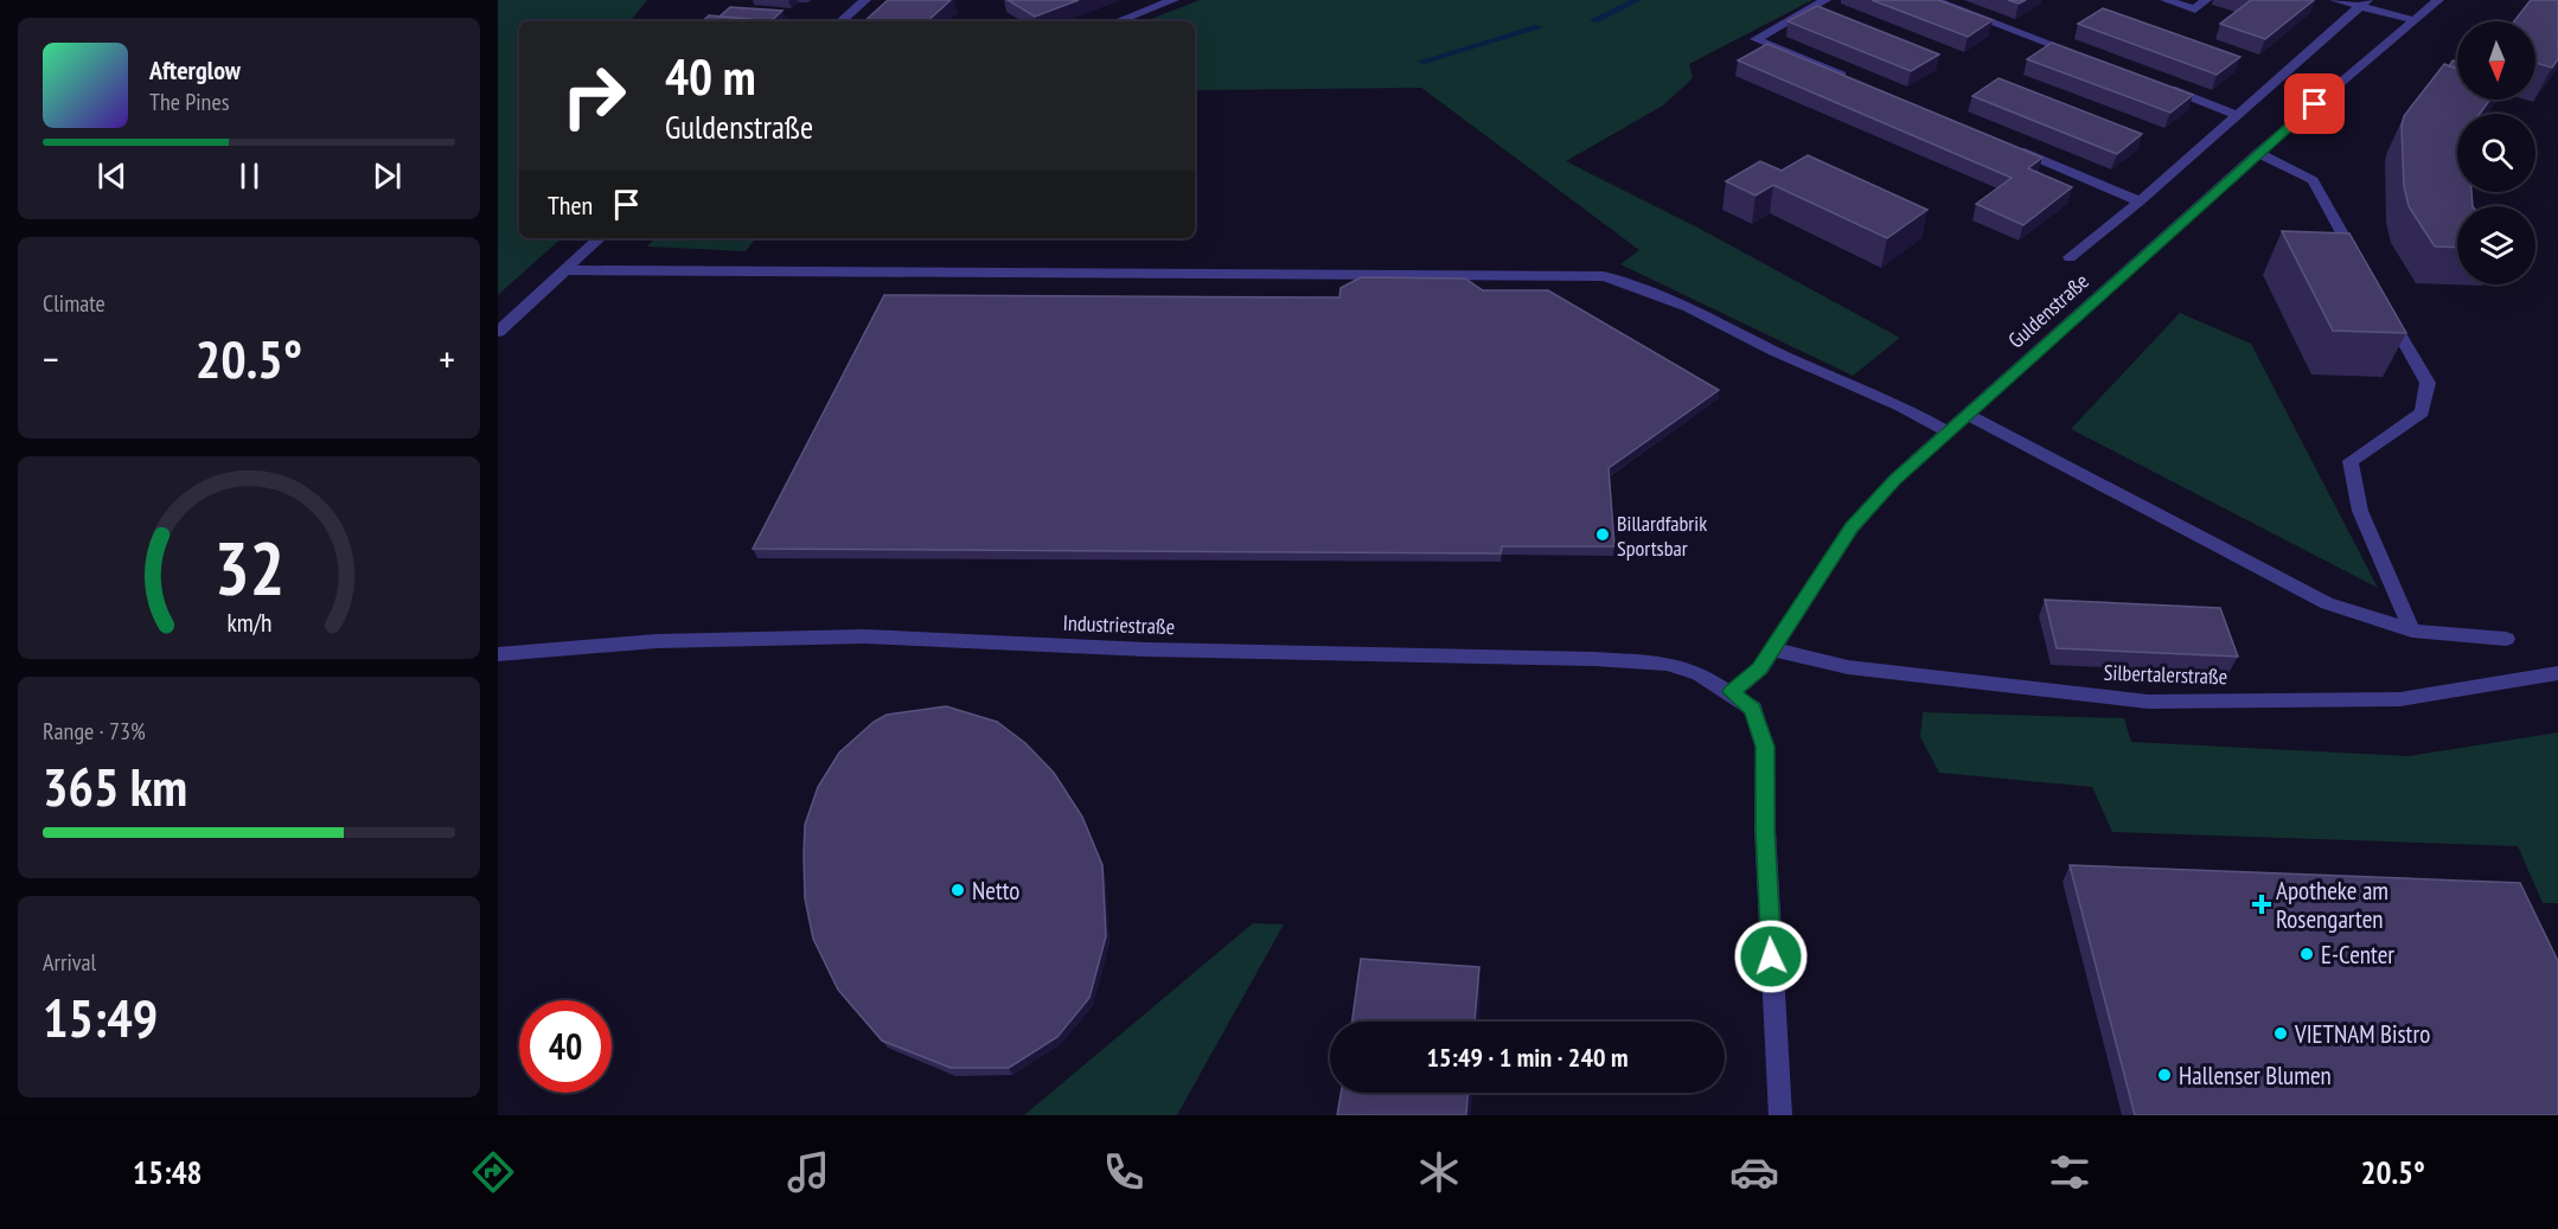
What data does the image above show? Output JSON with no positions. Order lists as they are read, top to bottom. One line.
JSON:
{"streets":{"street":["Guldenstraße","Industriestraße","Silbertalerstraße"]},"crossings":[["Guldenstraße","Industriestraße"],["Guldenstraße","Silbertalerstraße"]],"places":{"other":["Billardfabrik Sportsbar","Netto","E-Center","VIETNAM Bistro","Hallenser Blumen"],"health":["Apotheke am Rosengarten"]},"north":"bottom","page":{"turn":["40 m","Guldenstraße"],"song":["Afterglow","The Pines"],"then":"Then","tile":["Climate",["Range · 73%","365 km"],["Arrival","15:49"]],"heat":["−","20.5°","+"],"limit":"40","trip":"15:49 · 1 min · 240 m","tabs":["15:48","20.5°"],"gauge":["32","km/h"]}}
